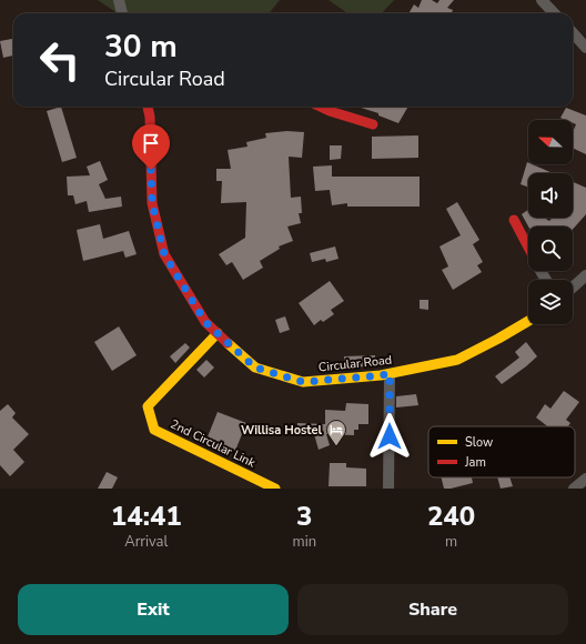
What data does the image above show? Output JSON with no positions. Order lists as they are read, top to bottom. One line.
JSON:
{"streets":{"street":["Circular Road","2nd Circular Link"]},"crossings":[["Circular Road","2nd Circular Link"]],"places":{"hotel":["Willisa Hostel"]},"legend":["Slow","Jam"],"north":"left","page":{"turn":["30 m","Circular Road"],"eta":["14:41","Arrival","3","min","240","m"],"buttons":["Exit","Share"]}}
